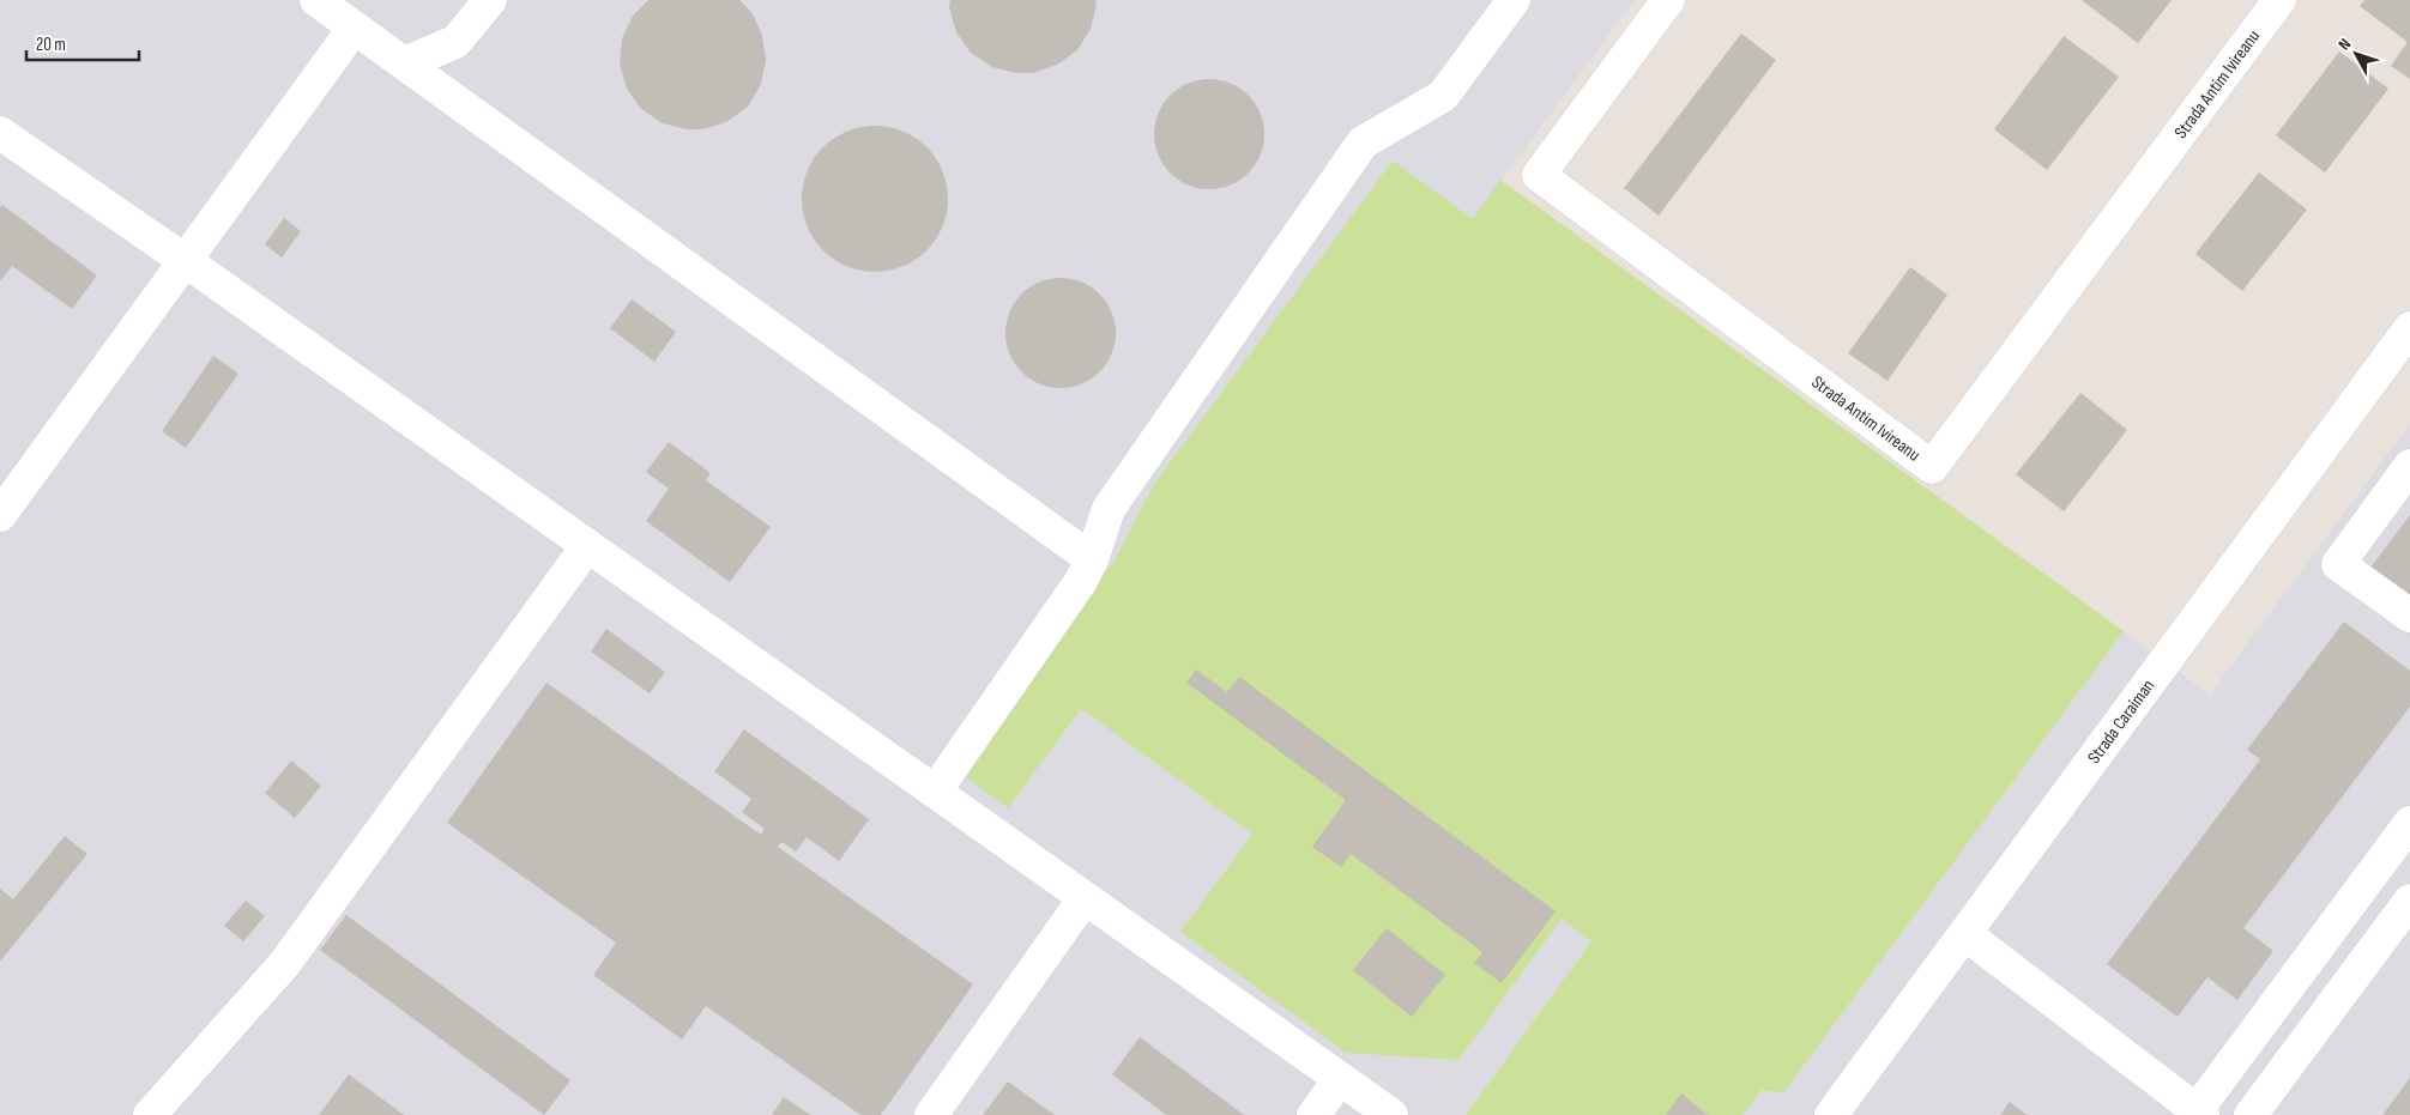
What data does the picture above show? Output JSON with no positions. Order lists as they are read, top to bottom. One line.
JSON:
{"streets":{"street":["Strada Antim Ivireanu","Strada Caraiman"]},"scale_bar":"20 m","north":"top left"}
